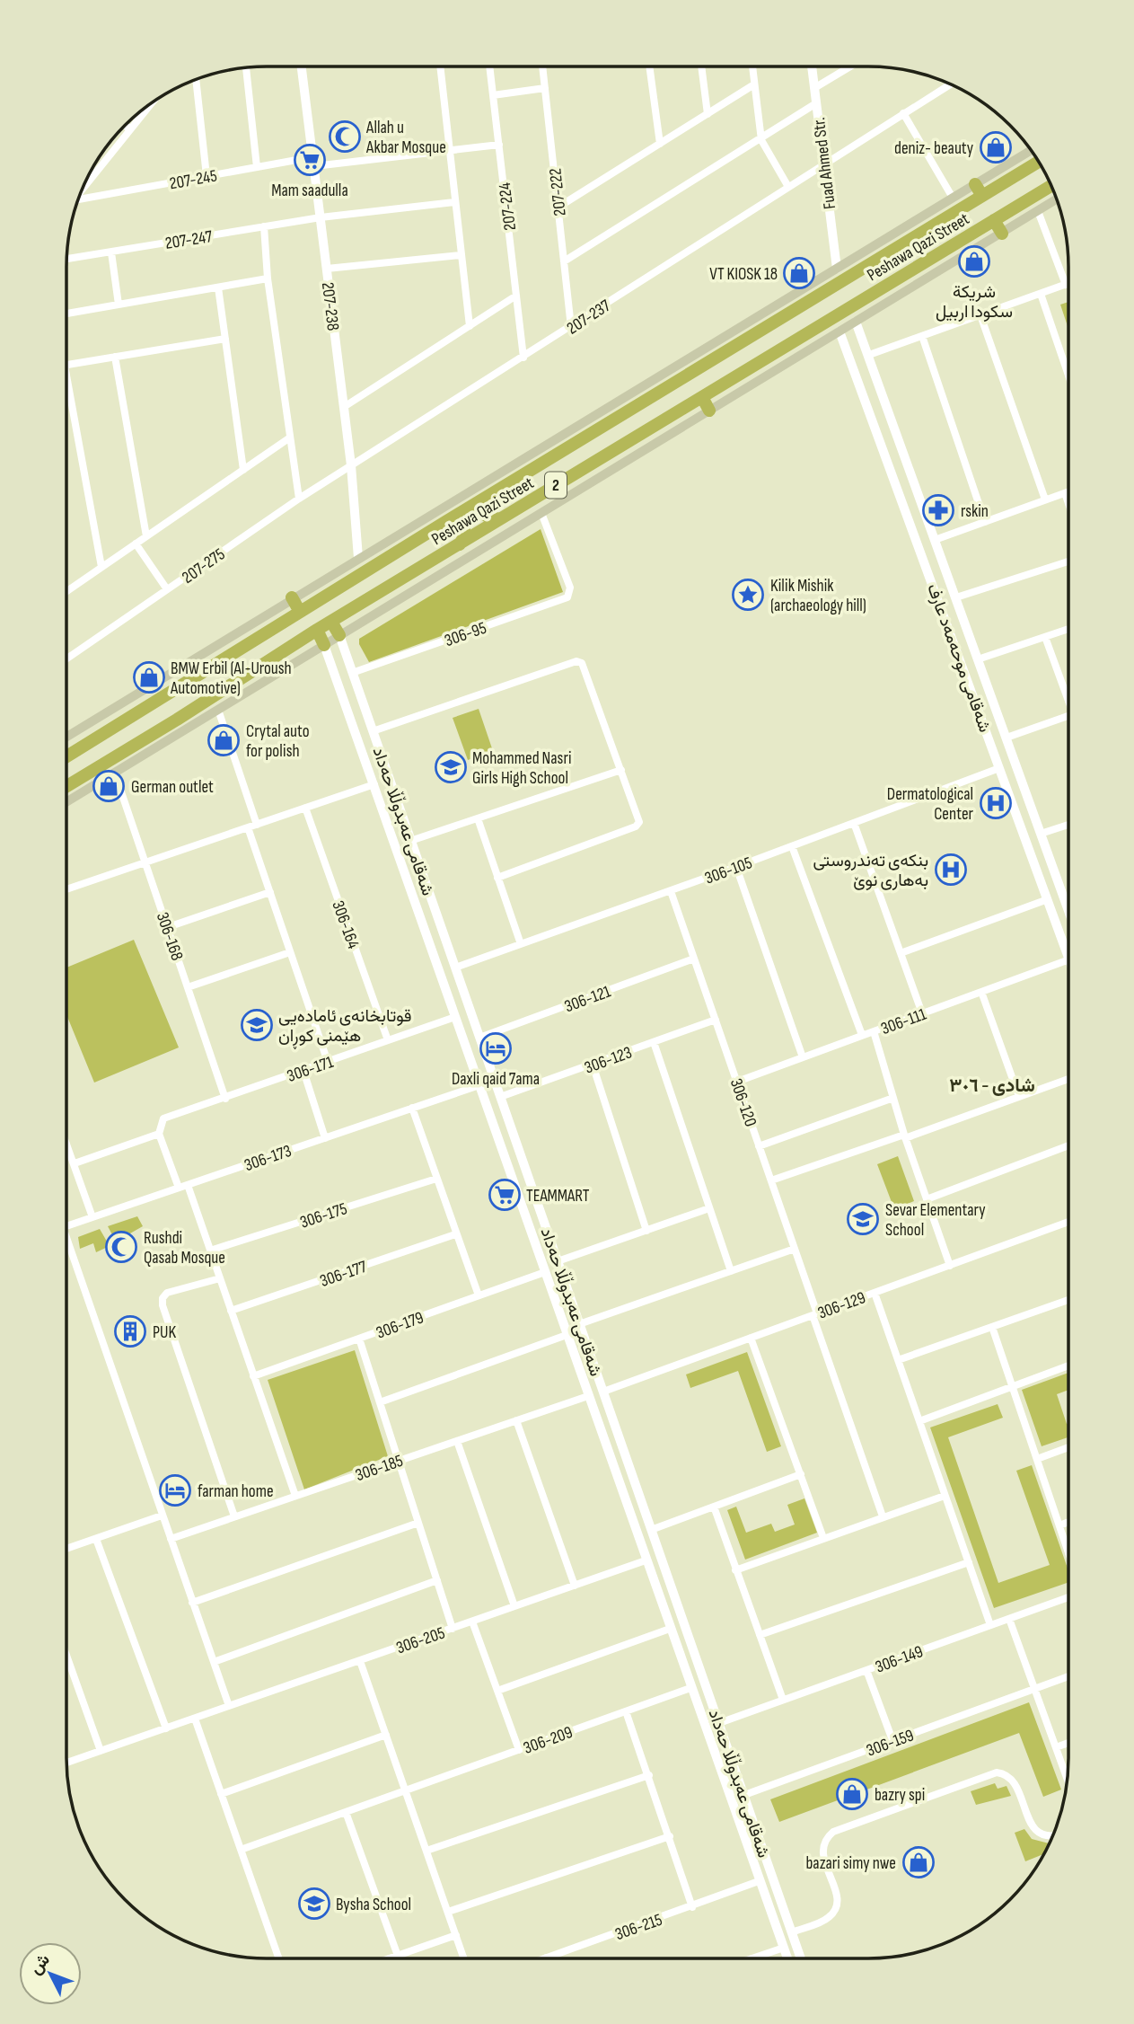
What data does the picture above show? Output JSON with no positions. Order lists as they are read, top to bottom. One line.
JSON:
{"streets":{"highway":["Peshawa Qazi Street","2"],"street":["Fuad Ahmed Str.","207-245","207-222","207-224","207-247","207-238","207-237","207-275","306-95","شەقامی موحەمەد عارف","شەقامی عەبدوڵڵا حەداد","306-105","306-164","306-168","306-121","306-111","306-123","306-171","306-120","306-173","306-175","306-177","306-129","306-179","306-185","306-205","306-149","306-209","306-159","306-215"]},"crossings":[["Fuad Ahmed Str.","207-237"],["207-245","207-224"],["207-245","207-238"],["207-222","207-237"],["207-224","207-237"],["207-247","207-238"],["207-238","207-237"],["207-238","207-275"],["207-237","207-275"],["306-95","شەقامی عەبدوڵڵا حەداد"],["شەقامی موحەمەد عارف","306-105"],["شەقامی عەبدوڵڵا حەداد","306-105"],["شەقامی عەبدوڵڵا حەداد","306-121"],["شەقامی عەبدوڵڵا حەداد","306-123"],["شەقامی عەبدوڵڵا حەداد","306-171"],["شەقامی عەبدوڵڵا حەداد","306-173"],["شەقامی عەبدوڵڵا حەداد","306-129"],["شەقامی عەبدوڵڵا حەداد","306-179"],["شەقامی عەبدوڵڵا حەداد","306-185"],["شەقامی عەبدوڵڵا حەداد","306-205"],["شەقامی عەبدوڵڵا حەداد","306-149"],["شەقامی عەبدوڵڵا حەداد","306-209"],["شەقامی عەبدوڵڵا حەداد","306-159"],["شەقامی عەبدوڵڵا حەداد","306-215"],["306-105","306-120"],["306-164","306-171"],["306-168","306-171"],["306-121","306-120"],["306-111","306-120"],["306-123","306-120"],["306-120","306-129"]],"districts":["شادی - ٣٠٦"],"places":{"mosque":["Allah u Akbar Mosque","Rushdi Qasab Mosque"],"shop":["deniz- beauty","شريكة سكودا اربيل","VT KIOSK 18","BMW Erbil (Al-Uroush Automotive)","Crytal auto for polish","German outlet","bazry spi","bazari simy nwe"],"supermarket":["Mam saadulla","TEAMMART"],"pharmacy":["rskin"],"place":["Kilik Mishik (archaeology hill)"],"school or university":["Mohammed Nasri Girls High School","قوتابخانەی ئامادەیی هێمنی کوڕان","Sevar Elementary School","Bysha School"],"hospital":["Dermatological Center","بنکەی تەندروستی بەهاری نوێ"],"hotel":["Daxli qaid 7ama","farman home"],"building":["PUK"]},"north":"top left"}
